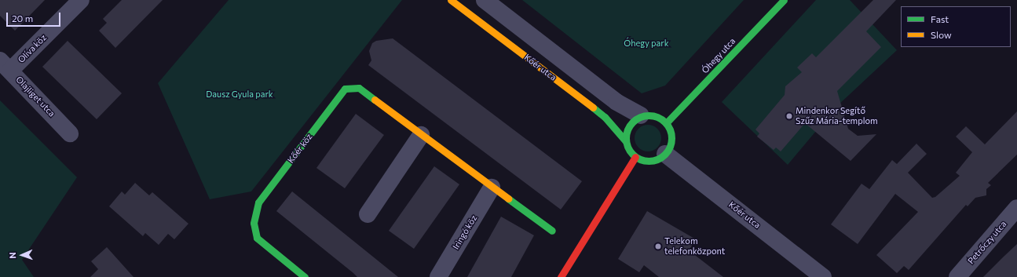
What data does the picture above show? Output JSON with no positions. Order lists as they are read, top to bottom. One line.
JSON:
{"streets":{"street":["Olíva köz","Óhegy utca","Kőér utca","Olajliget utca","Kőér köz","Iringó köz","Petrőczy utca"]},"crossings":[["Olíva köz","Olajliget utca"],["Óhegy utca","Kőér utca"],["Kőér köz","Iringó köz"]],"parks":["Óhegy park","Dausz Gyula park"],"places":["Mindenkor Segítő Szűz Mária-templom","Telekom telefonközpont"],"legend":["Fast","Slow"],"scale_bar":"20 m","north":"left"}
